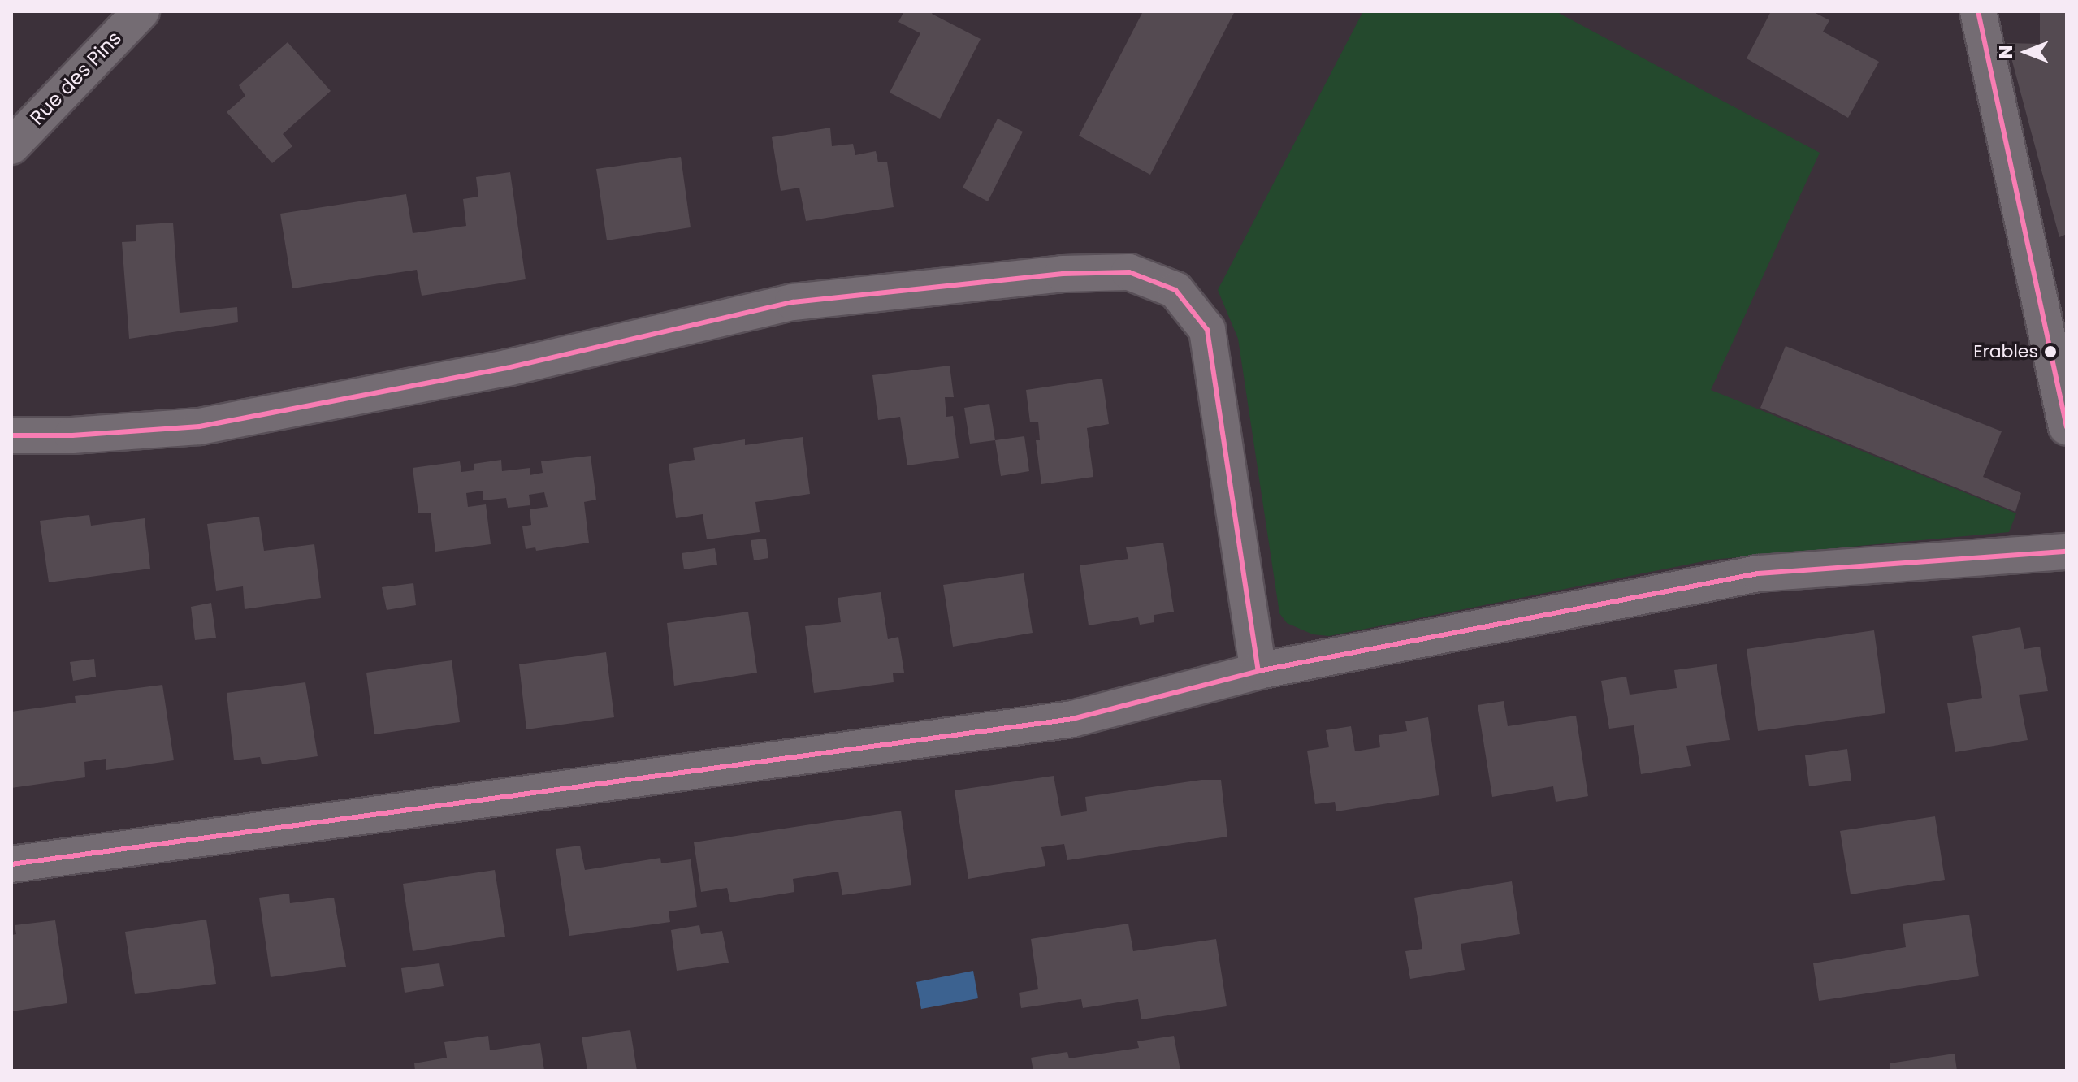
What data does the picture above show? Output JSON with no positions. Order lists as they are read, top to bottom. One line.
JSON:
{"streets":{"street":["Rue des Pins"]},"places":["Erables"],"north":"left"}
